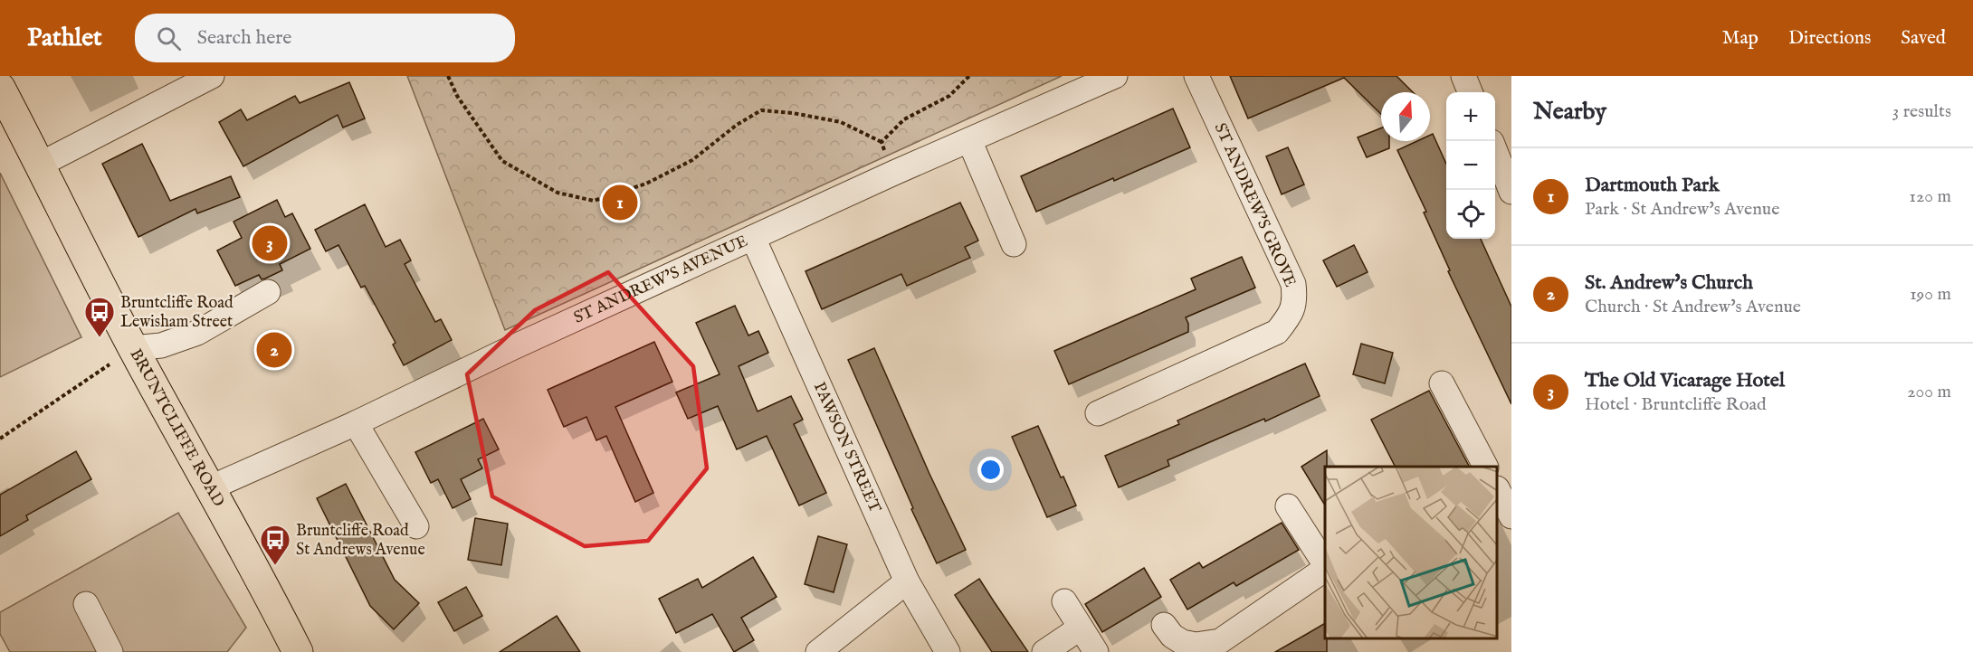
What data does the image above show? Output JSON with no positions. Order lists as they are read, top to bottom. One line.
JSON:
{"streets":{"main road":["BRUNTCLIFFE ROAD"],"street":["ST ANDREW'S GROVE","ST ANDREW'S AVENUE","PAWSON STREET"]},"crossings":[["ST ANDREW'S AVENUE","BRUNTCLIFFE ROAD"],["ST ANDREW'S AVENUE","PAWSON STREET"]],"places":{"bus stop":["Bruntcliffe Road Lewisham Street","Bruntcliffe Road St Andrews Avenue"]},"north":"top","page":{"header":"Pathlet","search":"Search here","nav":["Map","Directions","Saved"],"heading":["Nearby","3 results"],"map_buttons":["+","−"],"list":[{"mark":"1","name":"Dartmouth Park","note":"Park · St Andrew's Avenue","value":"120 m"},{"mark":"2","name":"St. Andrew's Church","note":"Church · St Andrew's Avenue","value":"190 m"},{"mark":"3","name":"The Old Vicarage Hotel","note":"Hotel · Bruntcliffe Road","value":"200 m"}],"pins":["1","3","2"]}}
